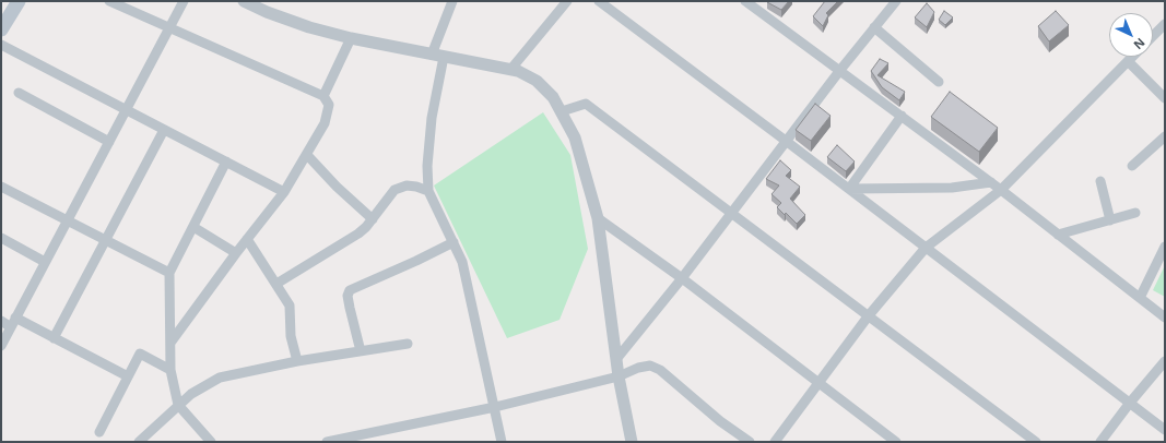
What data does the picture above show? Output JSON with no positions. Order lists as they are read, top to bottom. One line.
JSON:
{"north":"bottom right"}
